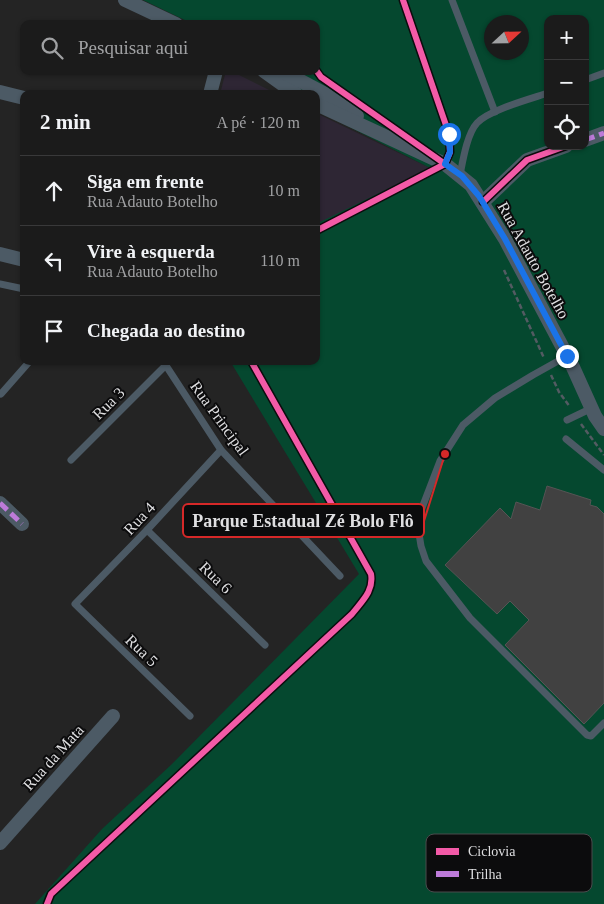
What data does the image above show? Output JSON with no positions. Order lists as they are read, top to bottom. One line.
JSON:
{"streets":{"street":["Rua Adauto Botelho","Rua da Mata"],"lane":["Rua 3","Rua Principal","Rua 4","Rua 6","Rua 5"]},"crossings":[["Rua Principal","Rua 4"],["Rua 4","Rua 6"],["Rua 4","Rua 5"]],"places":["Parque Estadual Zé Bolo Flô"],"legend":["Ciclovia","Trilha"],"north":"right","page":{"map_buttons":["+","−"],"search":"Pesquisar aqui","heading":["2 min","A pé · 120 m"],"list":[["Siga em frente","Rua Adauto Botelho","10 m"],["Vire à esquerda","Rua Adauto Botelho","110 m"],"Chegada ao destino"]}}
